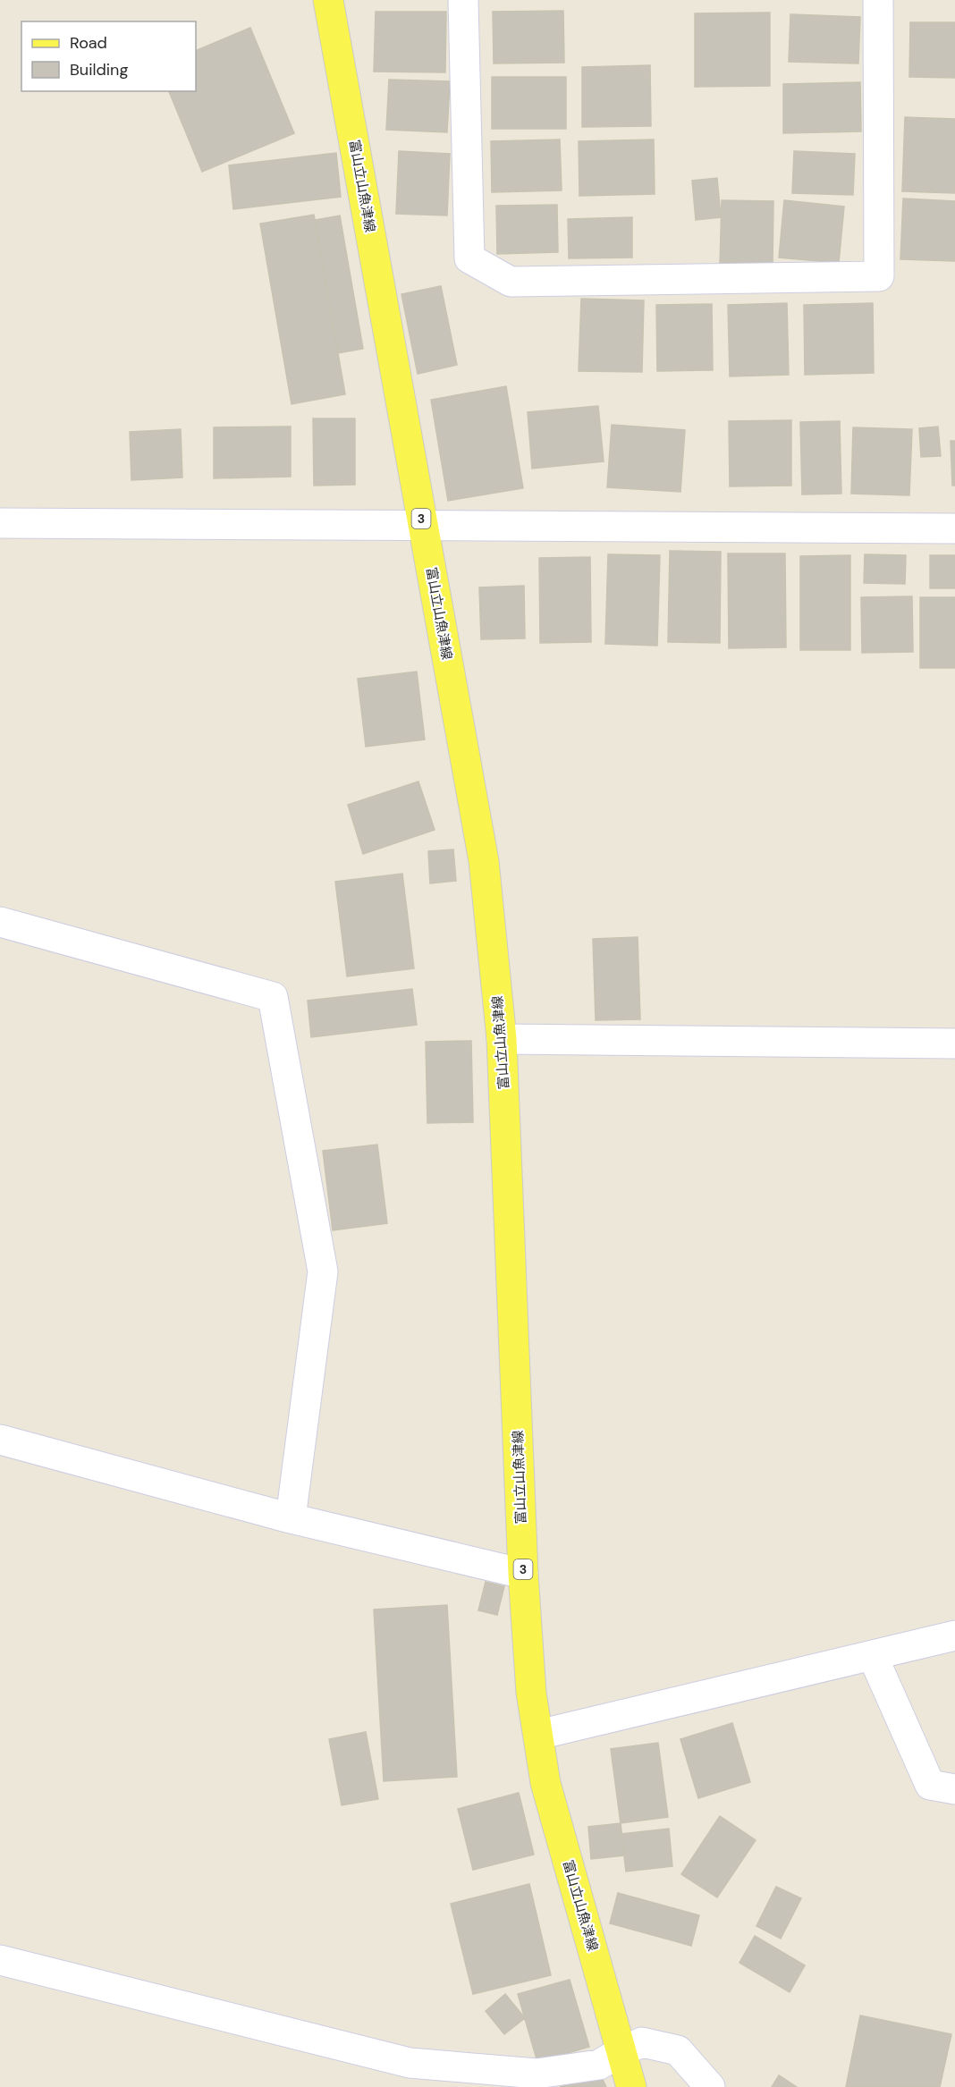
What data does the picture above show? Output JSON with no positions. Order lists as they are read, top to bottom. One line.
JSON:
{"streets":{"main road":["富山立山魚津線","3"]},"legend":["Road","Building"]}
